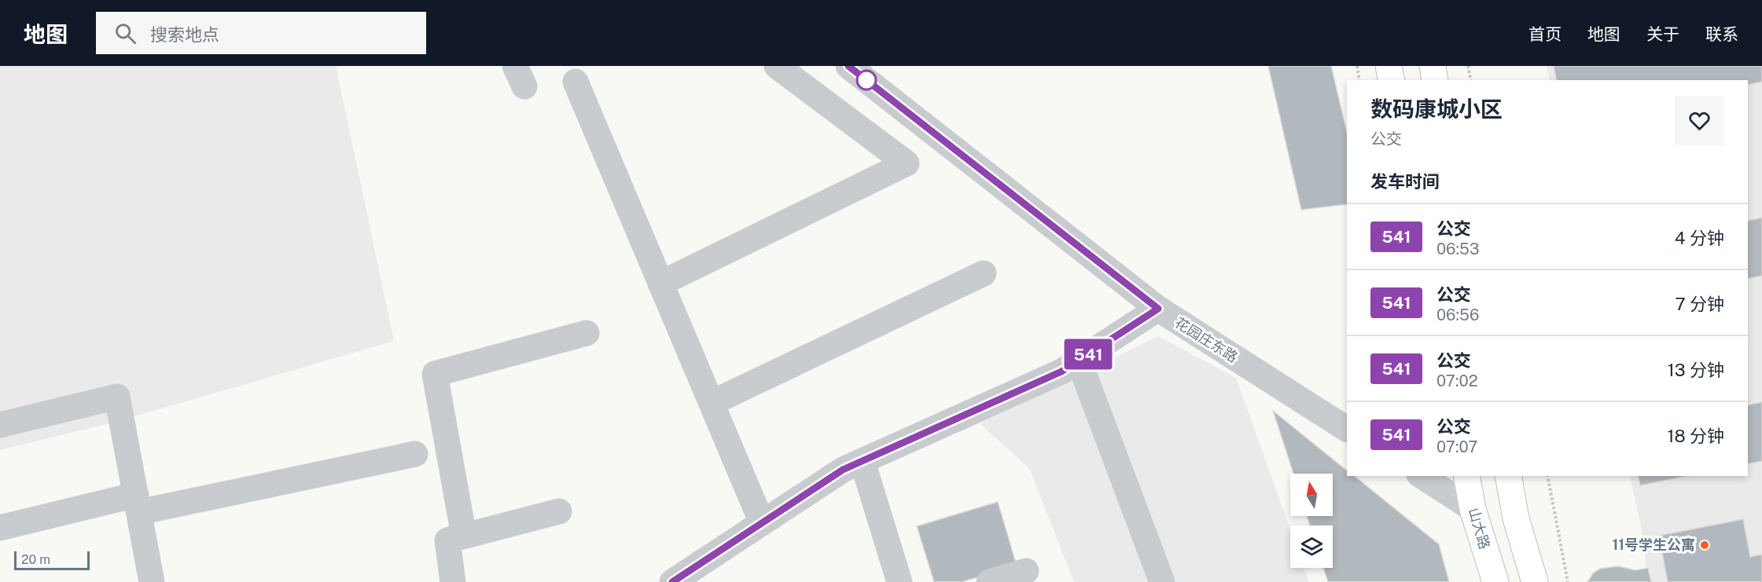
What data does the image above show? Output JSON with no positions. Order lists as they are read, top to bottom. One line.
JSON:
{"streets":{"main road":["山大路"],"street":["花园庄东路"]},"places":["11号学生公寓"],"lines":["bus line 541"],"scale_bar":"20 m","north":"top","page":{"header":"地图","search":"搜索地点","nav":["首页","地图","关于","联系"],"on_map":"541","heading":[["数码康城小区","公交"],"发车时间"],"list":[{"mark":"541","name":"公交","note":"06:53","value":"4 分钟"},{"mark":"541","name":"公交","note":"06:56","value":"7 分钟"},{"mark":"541","name":"公交","note":"07:02","value":"13 分钟"},{"mark":"541","name":"公交","note":"07:07","value":"18 分钟"}],"scale":"20 m"}}
